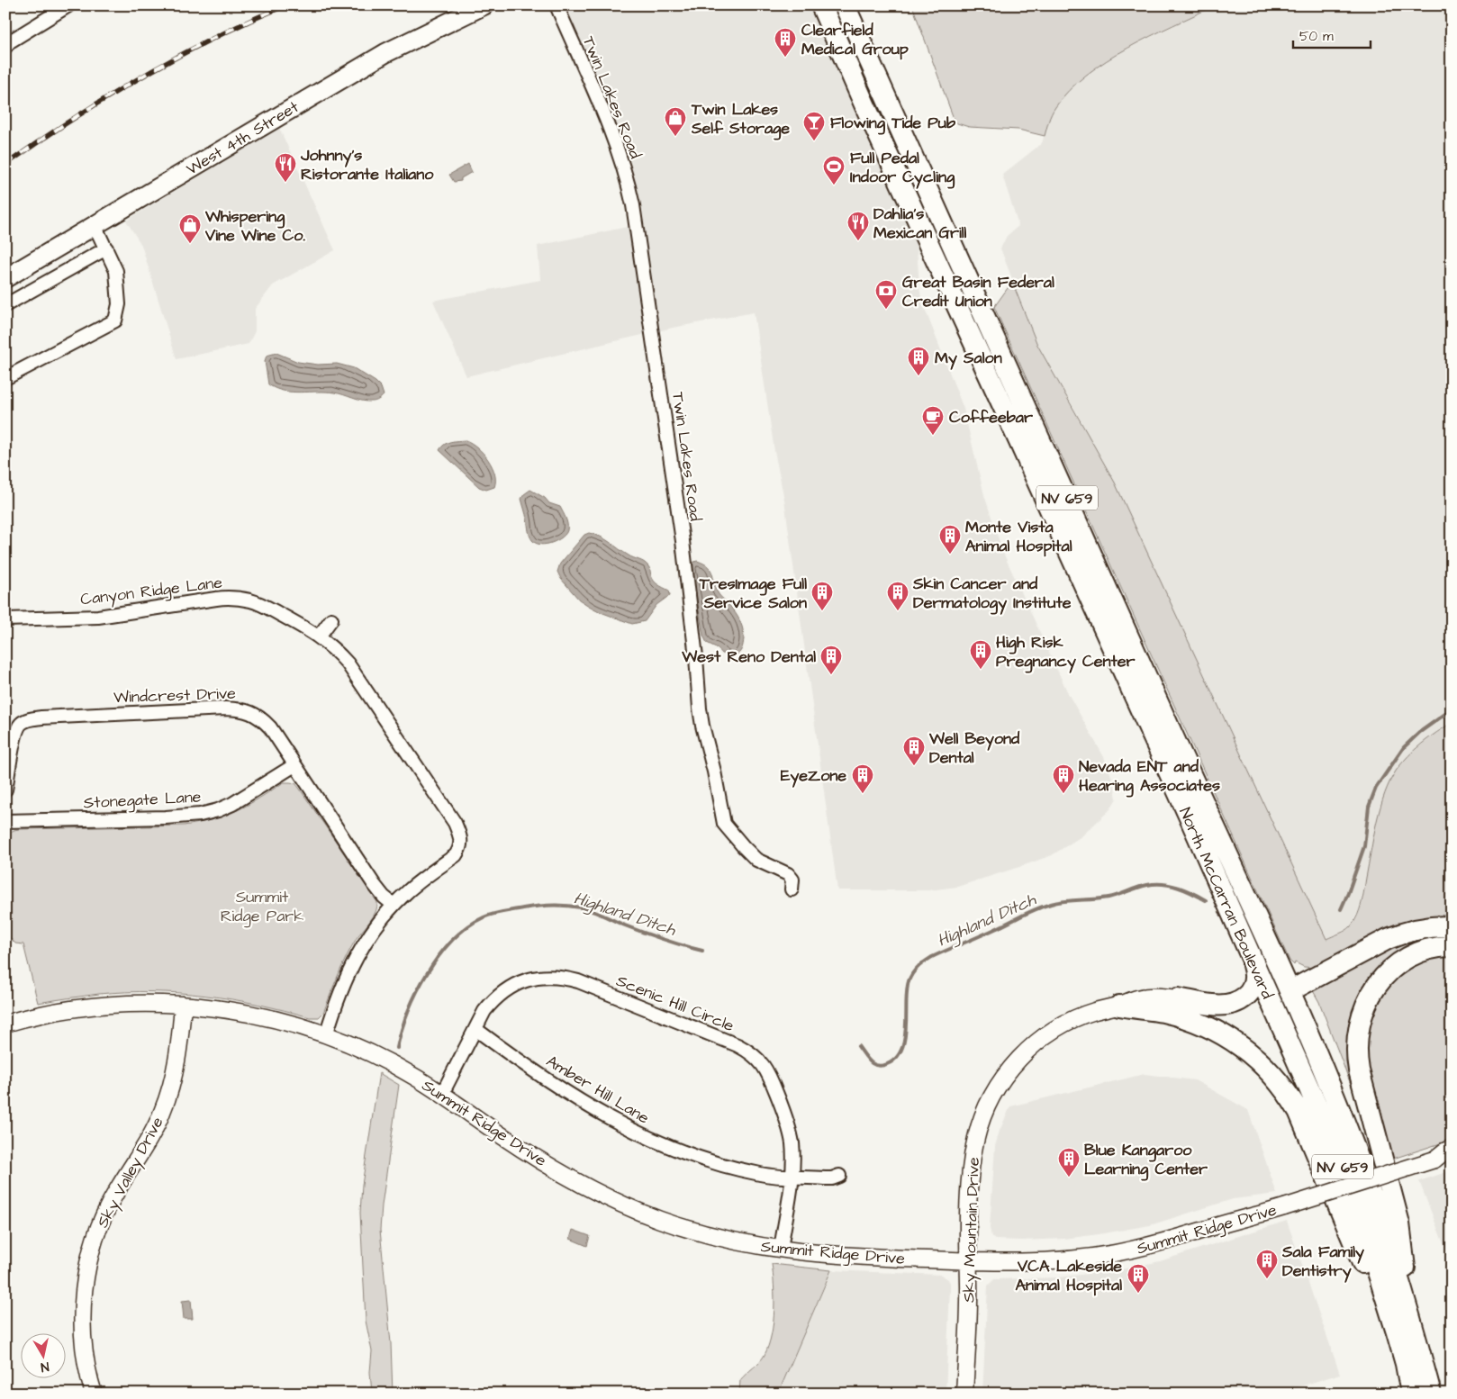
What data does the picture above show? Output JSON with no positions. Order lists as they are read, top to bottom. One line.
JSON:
{"streets":{"main road":["West 4th Street","NV 659","North McCarran Boulevard"],"street":["Twin Lakes Road","Canyon Ridge Lane","Windcrest Drive","Stonegate Lane","Scenic Hill Circle","Amber Hill Lane","Summit Ridge Drive","Sky Valley Drive","Sky Mountain Drive"]},"crossings":[["Canyon Ridge Lane","Windcrest Drive"],["Windcrest Drive","Stonegate Lane"],["Scenic Hill Circle","Amber Hill Lane"],["Scenic Hill Circle","Summit Ridge Drive"],["Summit Ridge Drive","Sky Valley Drive"],["Summit Ridge Drive","Sky Mountain Drive"]],"water":["Highland Ditch"],"parks":["Summit Ridge Park"],"places":{"building":["Clearfield Medical Group","My Salon","Monte Vista Animal Hospital","TresImage Full Service Salon","Skin Cancer and Dermatology Institute","High Risk Pregnancy Center","West Reno Dental","Well Beyond Dental","EyeZone","Nevada ENT and Hearing Associates","Blue Kangaroo Learning Center","Sala Family Dentistry","VCA Lakeside Animal Hospital"],"shop":["Twin Lakes Self Storage","Whispering Vine Wine Co."],"bar":["Flowing Tide Pub"],"restaurant":["Johnny's Ristorante Italiano","Dahlia's Mexican Grill"],"sports":["Full Pedal Indoor Cycling"],"bank":["Great Basin Federal Credit Union"],"cafe":["Coffeebar"]},"scale_bar":"50 m","north":"bottom"}
